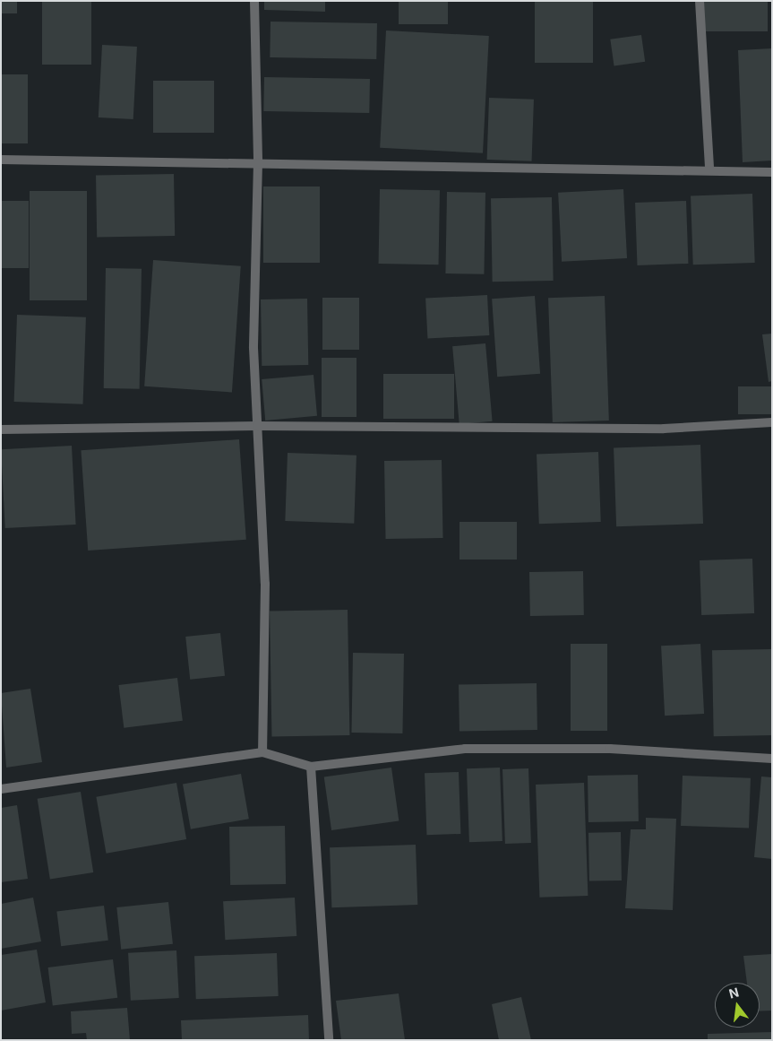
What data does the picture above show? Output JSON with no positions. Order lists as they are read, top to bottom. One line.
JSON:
{"north":"top"}
